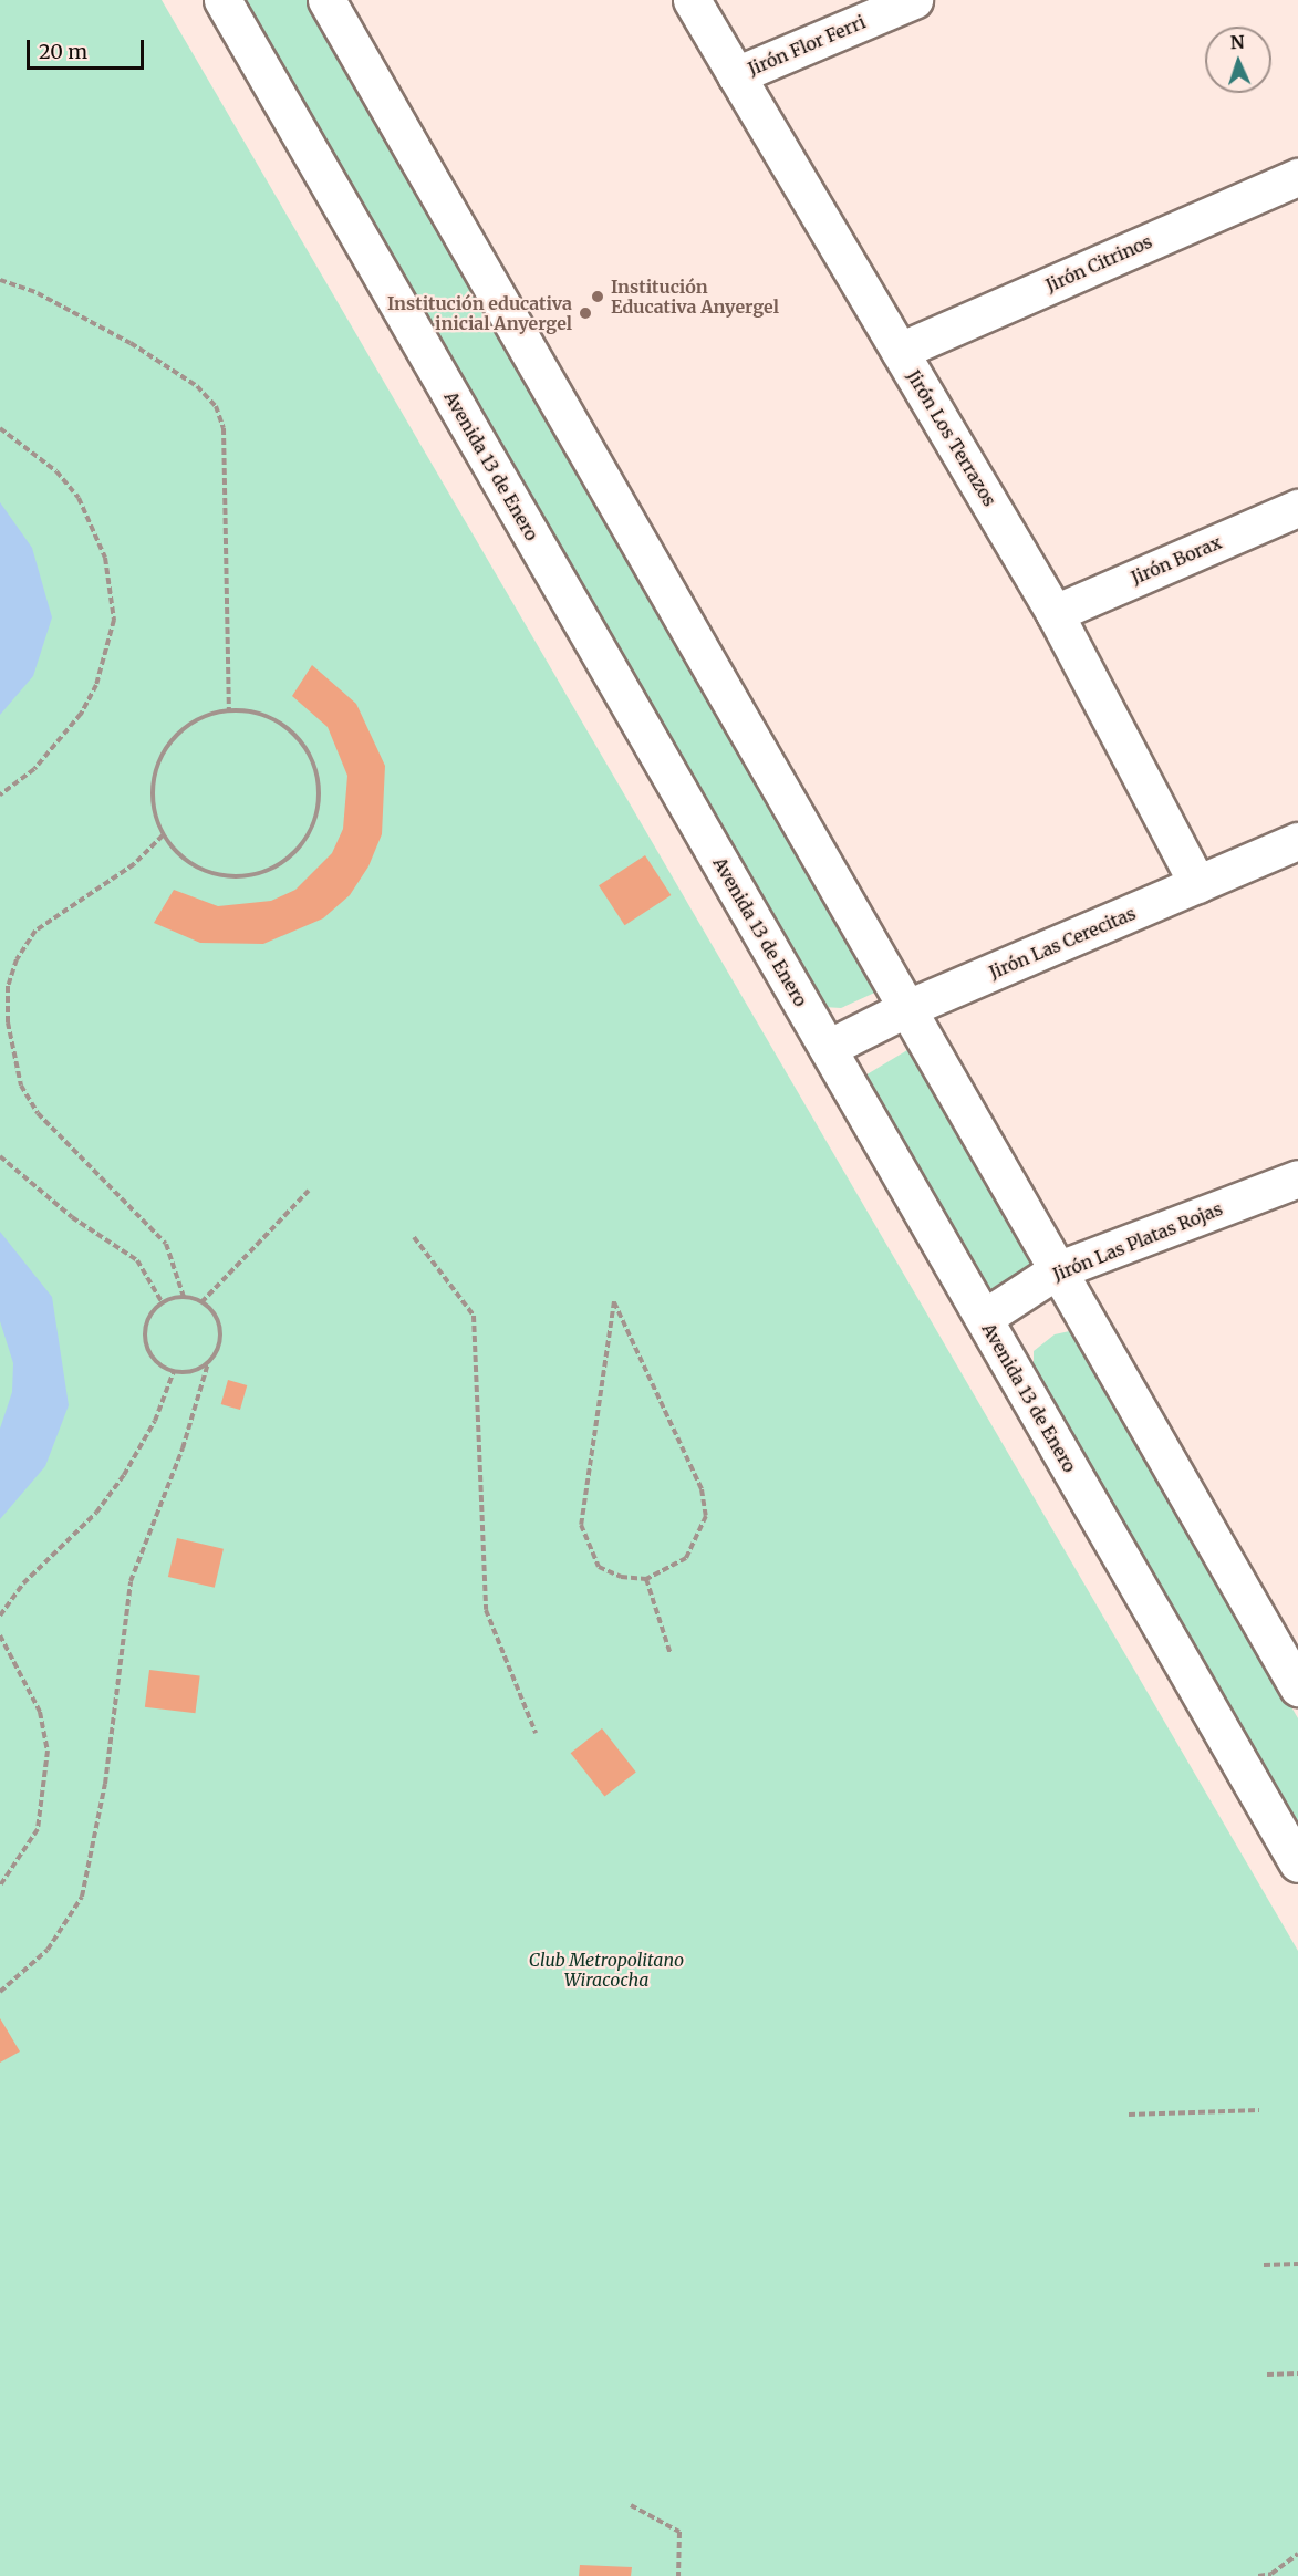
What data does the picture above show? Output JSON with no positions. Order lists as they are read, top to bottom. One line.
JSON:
{"streets":{"main road":["Jirón Flor Ferri","Jirón Citrinos","Jirón Los Terrazos","Avenida 13 de Enero","Jirón Borax","Jirón Las Cerecitas","Jirón Las Platas Rojas"]},"crossings":[["Jirón Flor Ferri","Jirón Los Terrazos"],["Jirón Citrinos","Jirón Los Terrazos"],["Jirón Los Terrazos","Jirón Borax"],["Jirón Los Terrazos","Jirón Las Cerecitas"],["Avenida 13 de Enero","Jirón Las Cerecitas"],["Avenida 13 de Enero","Jirón Las Platas Rojas"]],"parks":["Club Metropolitano Wiracocha"],"places":["Institución Educativa Anyergel","Institución educativa inicial Anyergel"],"scale_bar":"20 m","north":"top"}
